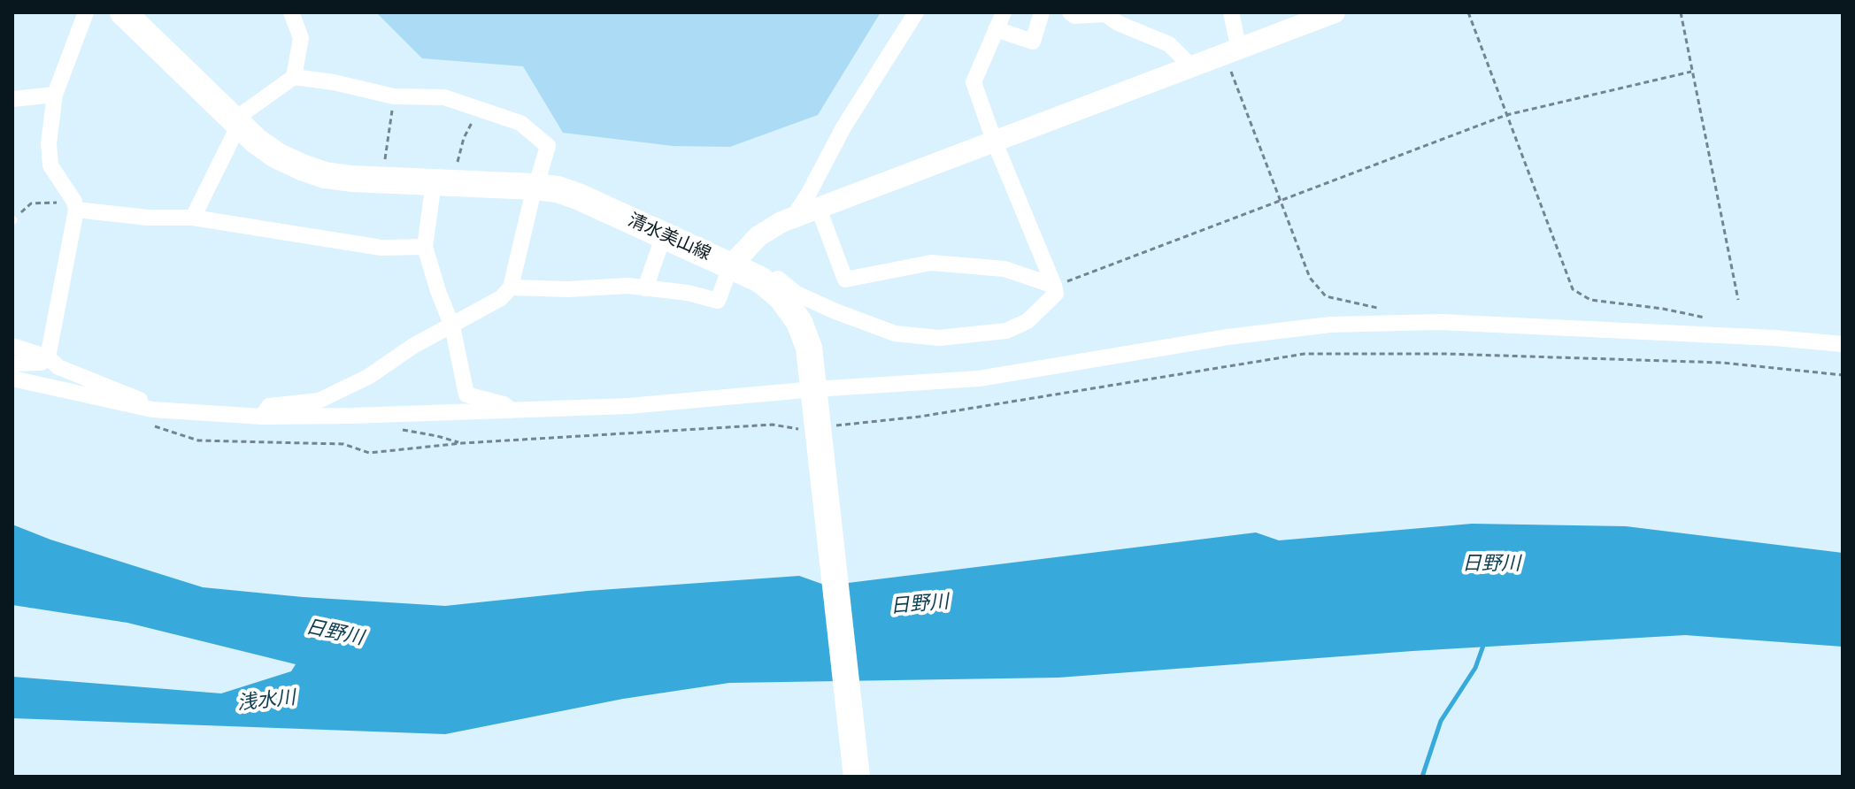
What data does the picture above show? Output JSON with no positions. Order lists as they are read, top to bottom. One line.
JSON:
{"streets":{"main road":["清水美山線"]},"water":["日野川","浅水川"]}
